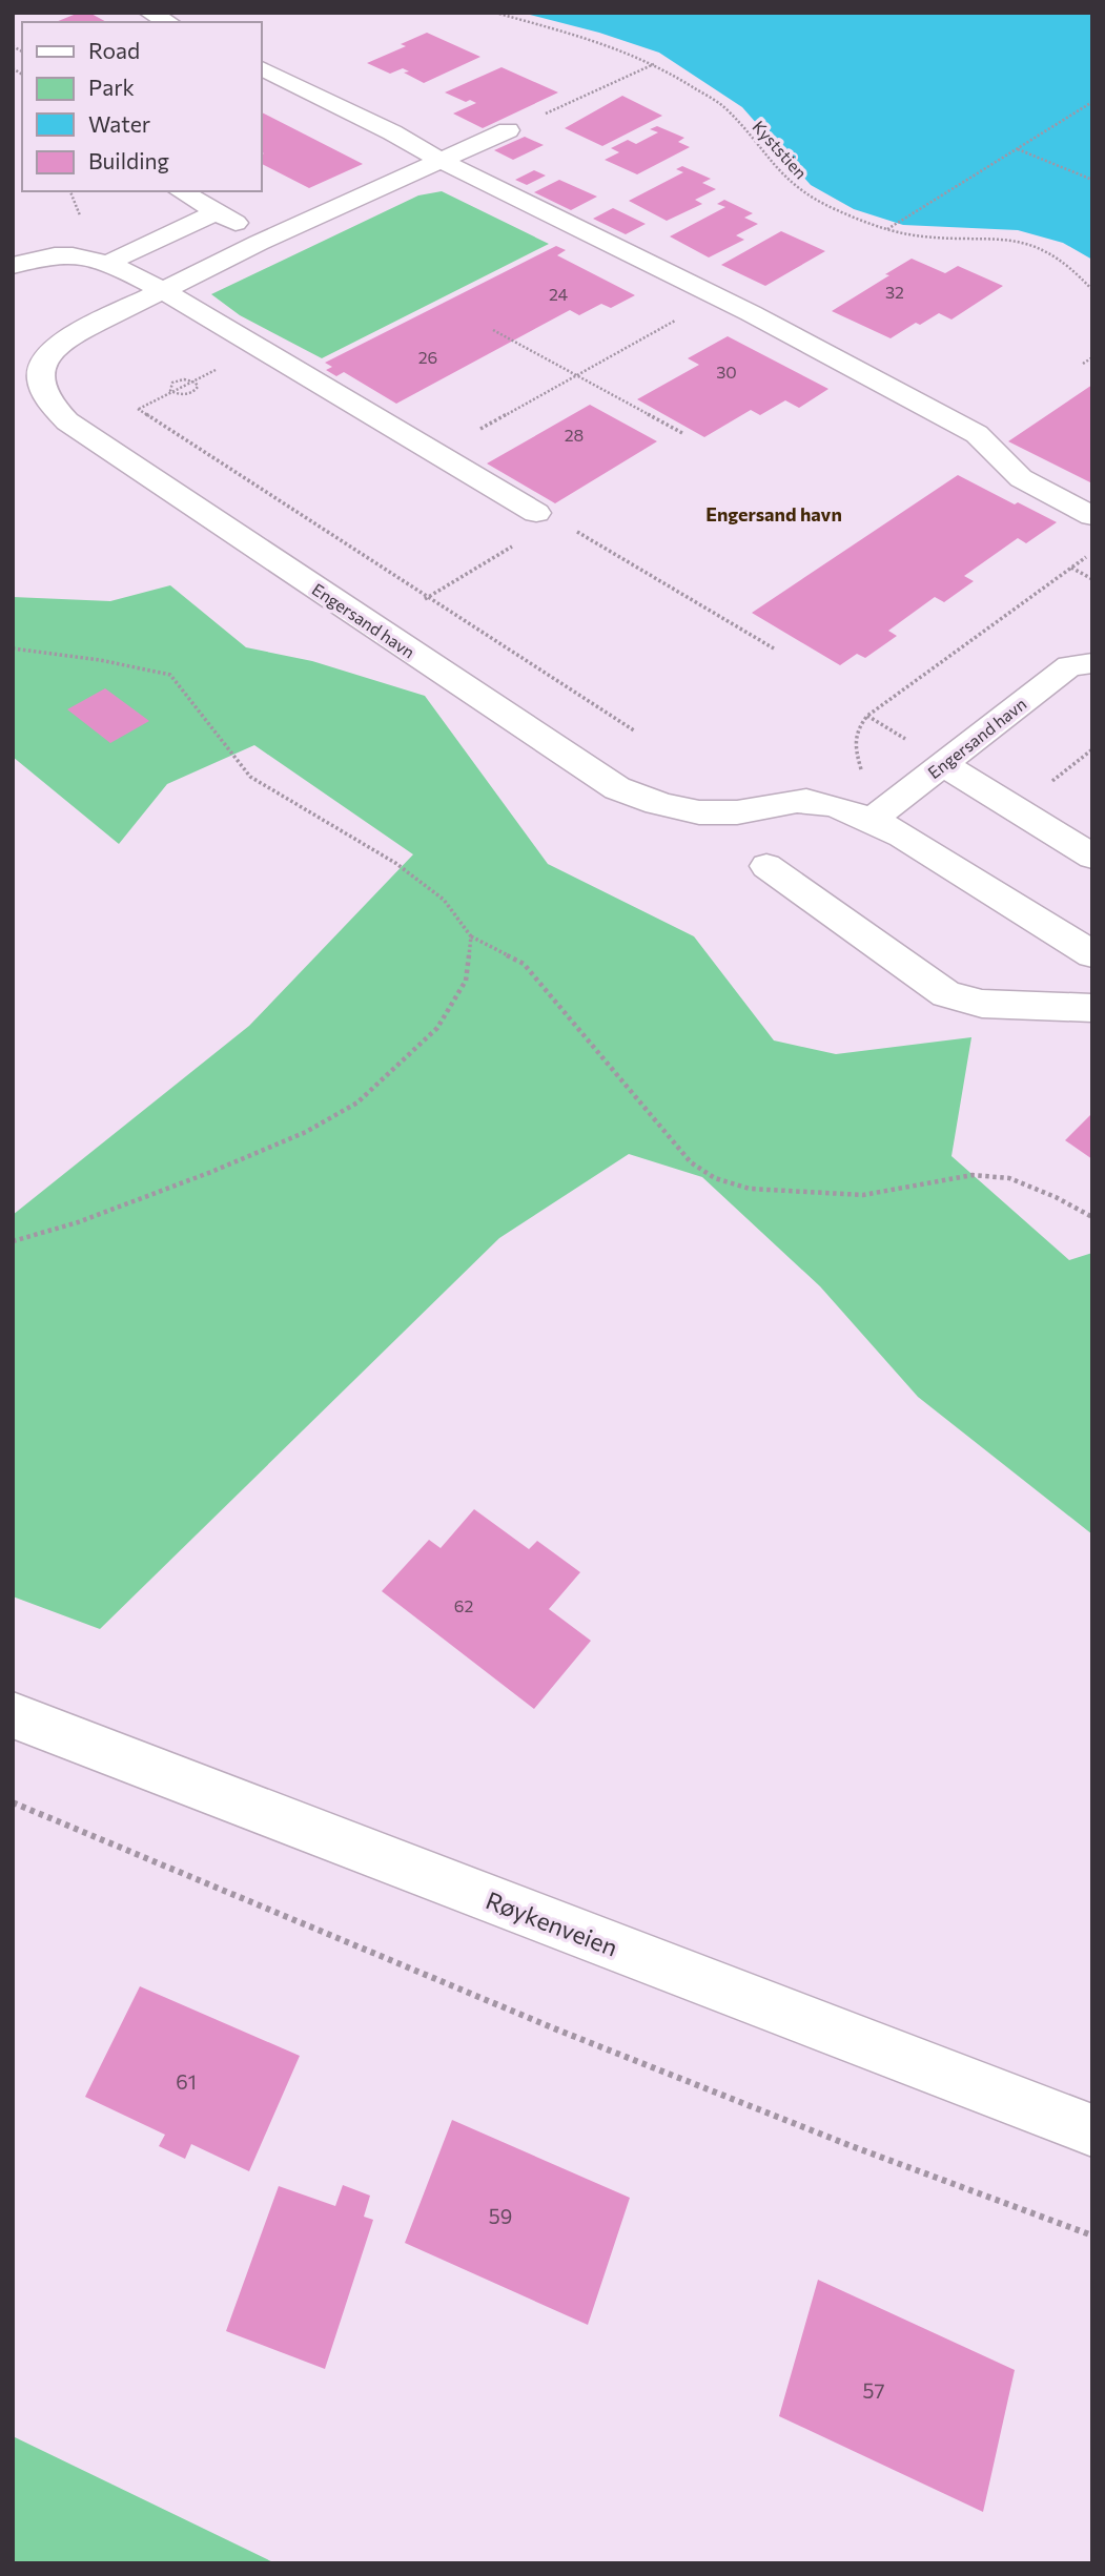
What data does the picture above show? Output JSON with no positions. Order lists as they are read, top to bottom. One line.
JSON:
{"streets":{"main road":["Engersand havn","Røykenveien"],"path":["Kyststien"]},"districts":["Engersand havn"],"house_numbers":["32","24","26","30","28","62","61","59","57"],"legend":["Road","Park","Water","Building"]}
